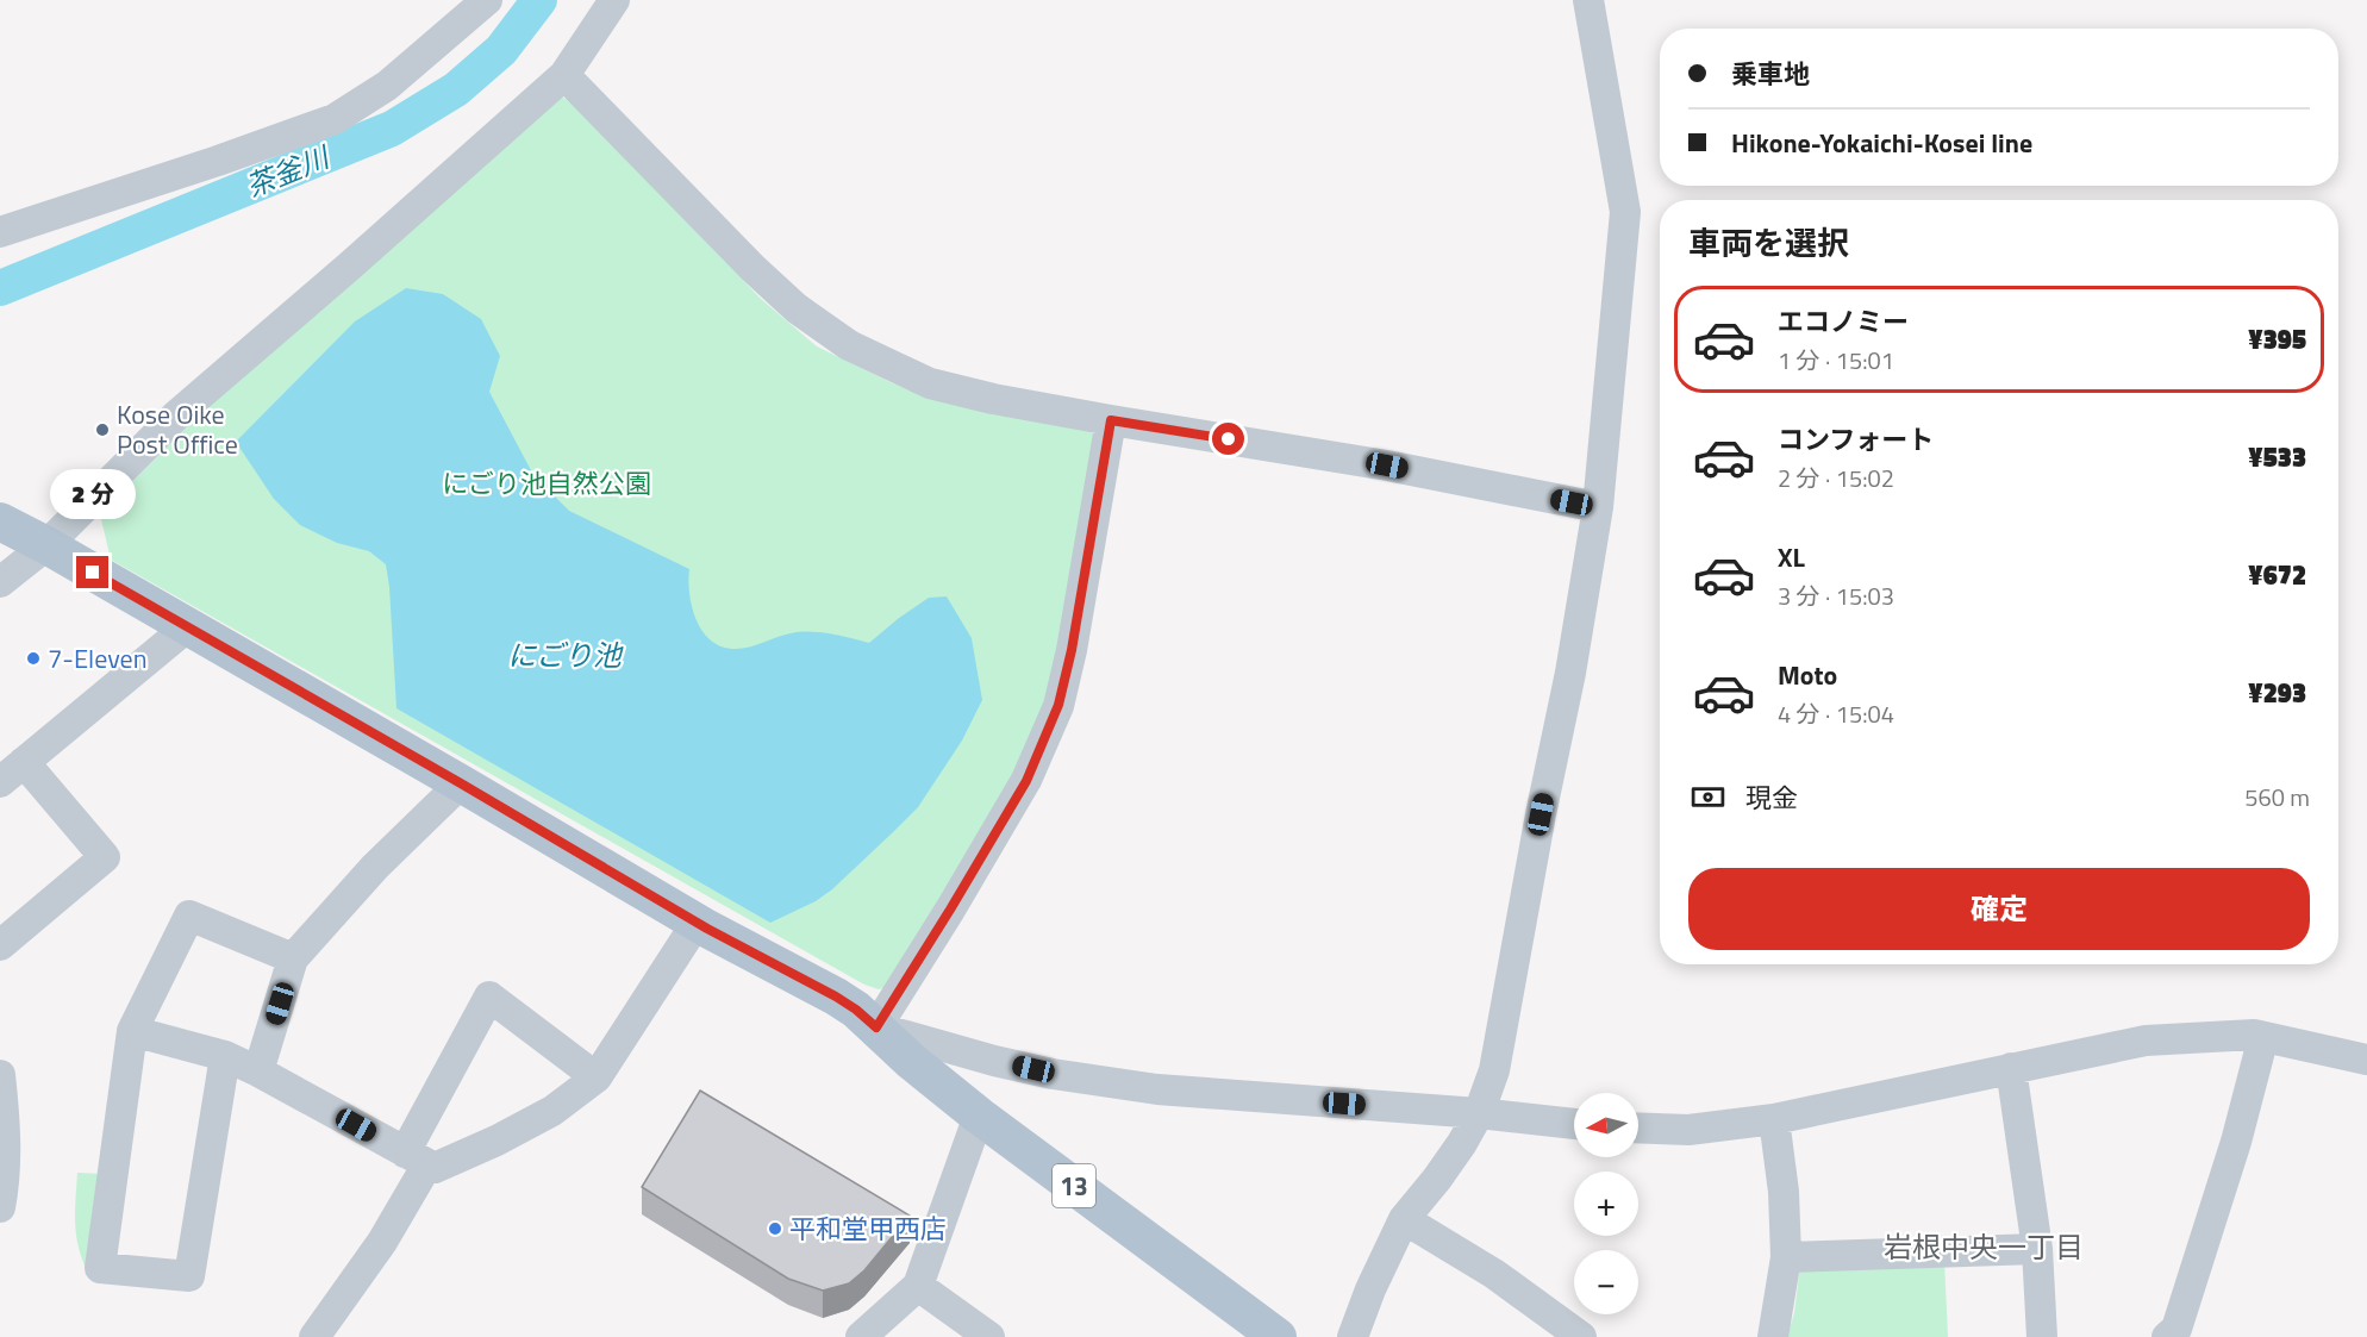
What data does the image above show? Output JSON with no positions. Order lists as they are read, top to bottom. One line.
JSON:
{"streets":{"main road":["13"]},"districts":["岩根中央一丁目"],"water":["茶釜川","にごり池"],"parks":["にごり池自然公園"],"places":["Kose Oike Post Office","7-Eleven","平和堂甲西店"],"north":"left","page":{"banner":["乗車地","Hikone-Yokaichi-Kosei line"],"heading":"車両を選択","list":[{"name":"エコノミー","note":"1 分 · 15:01","value":"¥395"},{"name":"コンフォート","note":"2 分 · 15:02","value":"¥533"},{"name":"XL","note":"3 分 · 15:03","value":"¥672"},{"name":"Moto","note":"4 分 · 15:04","value":"¥293"}],"bubble":"2 分","pay":["現金","560 m"],"buttons":"確定","map_buttons":["+","−"]}}
